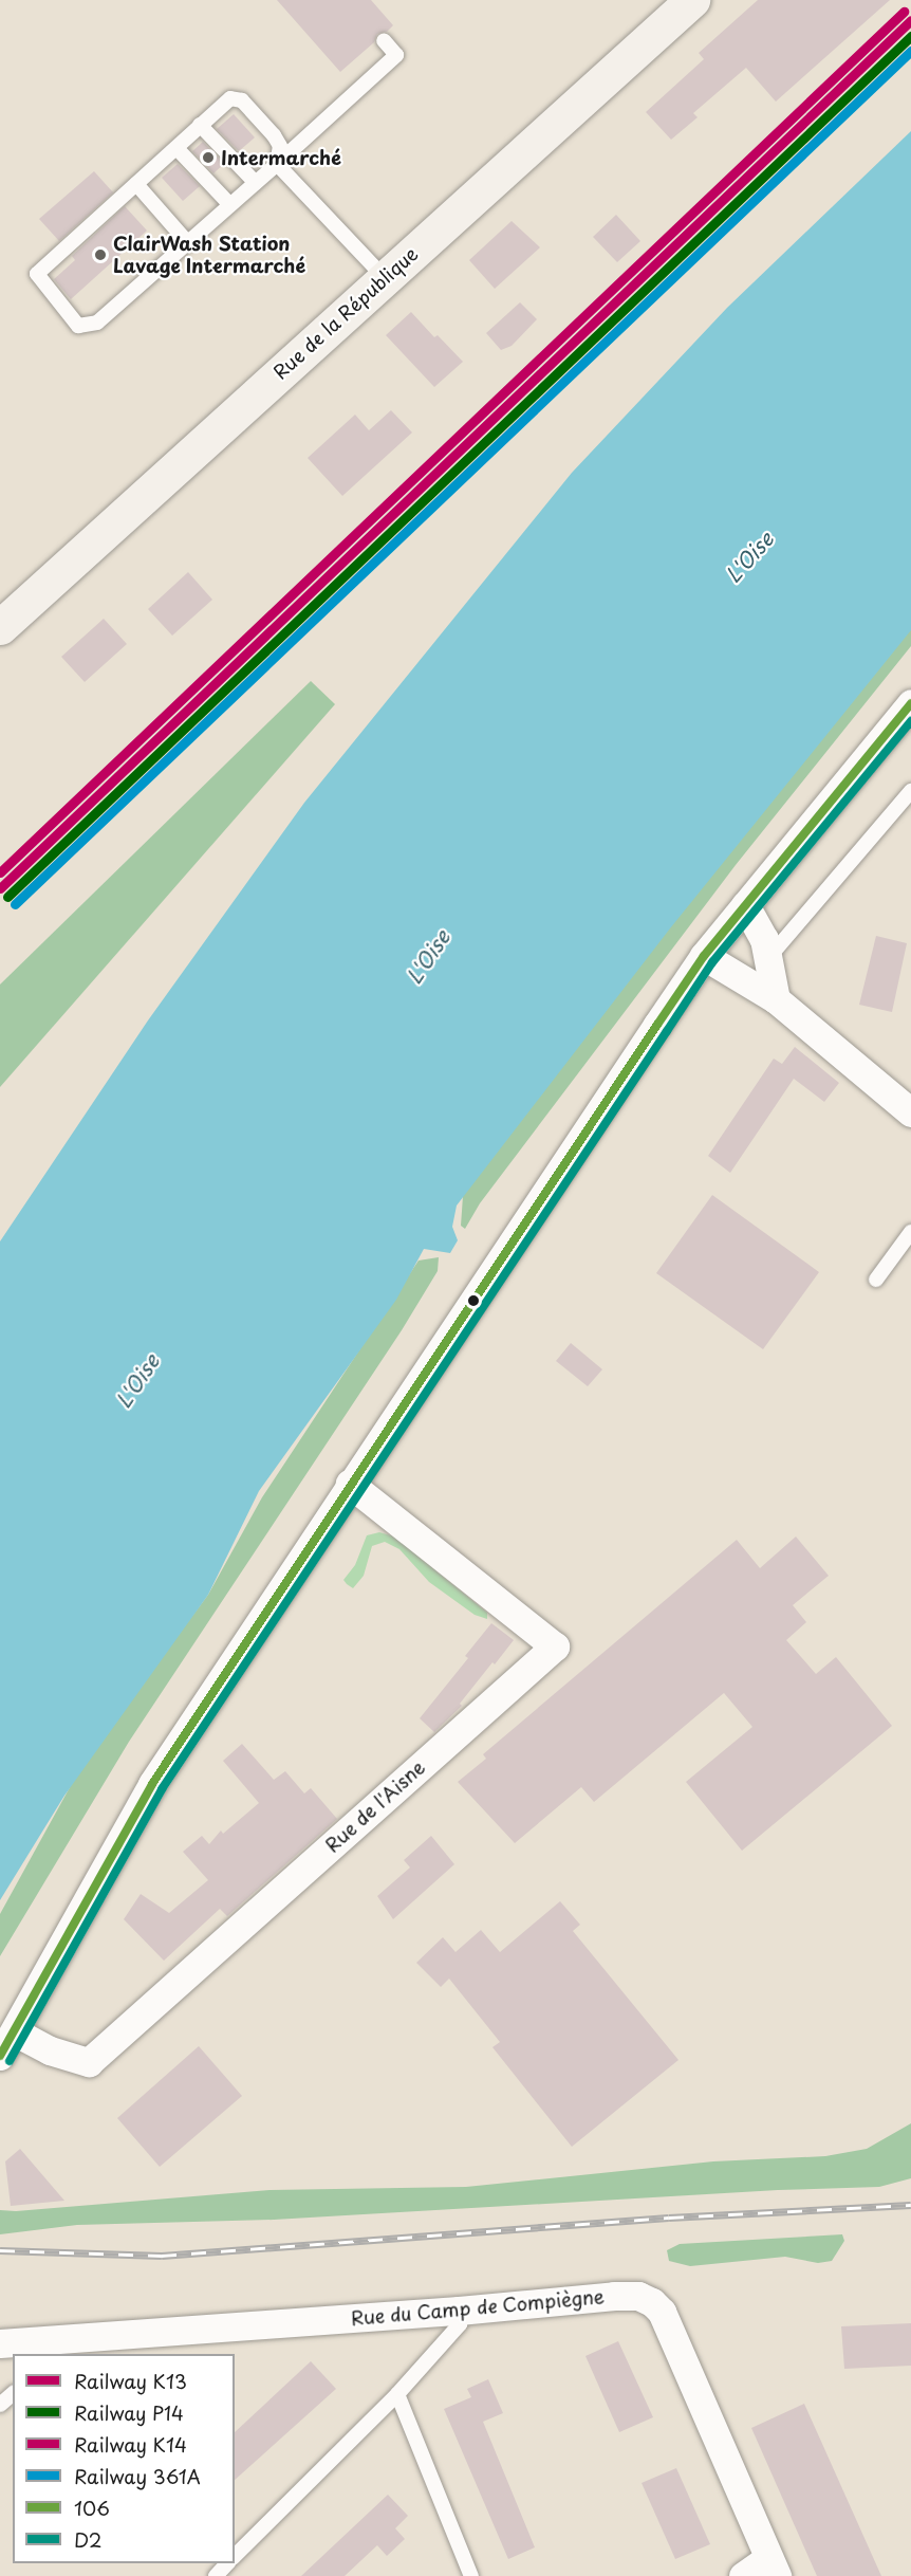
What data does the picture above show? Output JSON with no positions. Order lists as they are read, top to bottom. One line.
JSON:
{"streets":{"main road":["Rue de la République"],"street":["Rue de l'Aisne","Rue du Camp de Compiègne"]},"water":["L'Oise"],"places":["Intermarché","ClairWash Station Lavage Intermarché"],"lines":["rail line K14","rail line K13","rail line P14","rail line 361A","transit line 106","transit line D2"],"legend":["Railway K13","Railway P14","Railway K14","Railway 361A","106","D2"]}
